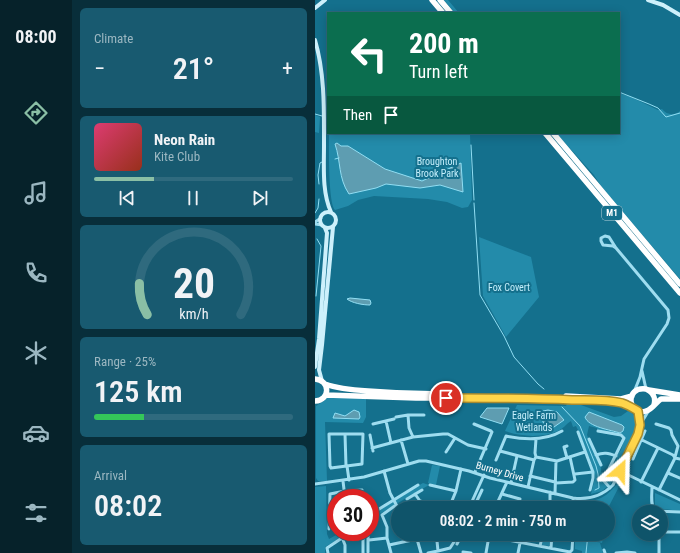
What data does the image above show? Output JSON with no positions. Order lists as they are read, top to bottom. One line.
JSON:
{"streets":{"highway":["M1"],"street":["Burney Drive"]},"parks":["Broughton Brook Park","Fox Covert","Eagle Farm Wetlands"],"page":{"tabs":"08:00","tile":["Climate",["Range · 25%","125 km"],["Arrival","08:02"]],"turn":["200 m","Turn left"],"heat":["−","21°","+"],"then":"Then","song":["Neon Rain","Kite Club"],"limit":"30","trip":"08:02 · 2 min · 750 m","gauge":["20","km/h"]}}
